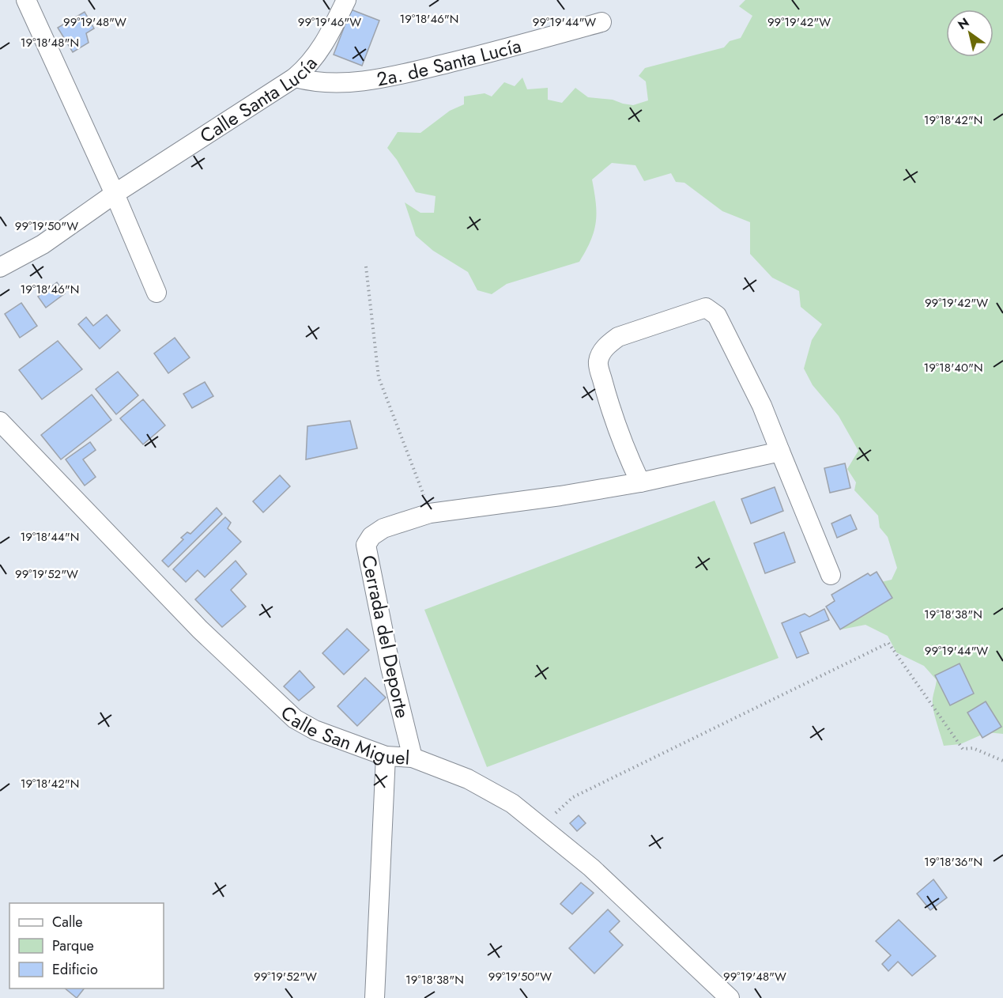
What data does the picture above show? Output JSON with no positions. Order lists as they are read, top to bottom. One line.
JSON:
{"streets":{"street":["2a. de Santa Lucía","Calle Santa Lucía","Cerrada del Deporte","Calle San Miguel"]},"crossings":[["2a. de Santa Lucía","Calle Santa Lucía"],["Cerrada del Deporte","Calle San Miguel"]],"legend":["Calle","Parque","Edificio"],"north":"top left","coordinates":["19°18'46\"N","99°19'48\"W","99°19'46\"W","99°19'44\"W","99°19'42\"W","19°18'48\"N","19°18'42\"N","99°19'50\"W","19°18'40\"N","19°18'44\"N","99°19'52\"W","19°18'38\"N","19°18'36\"N"]}
